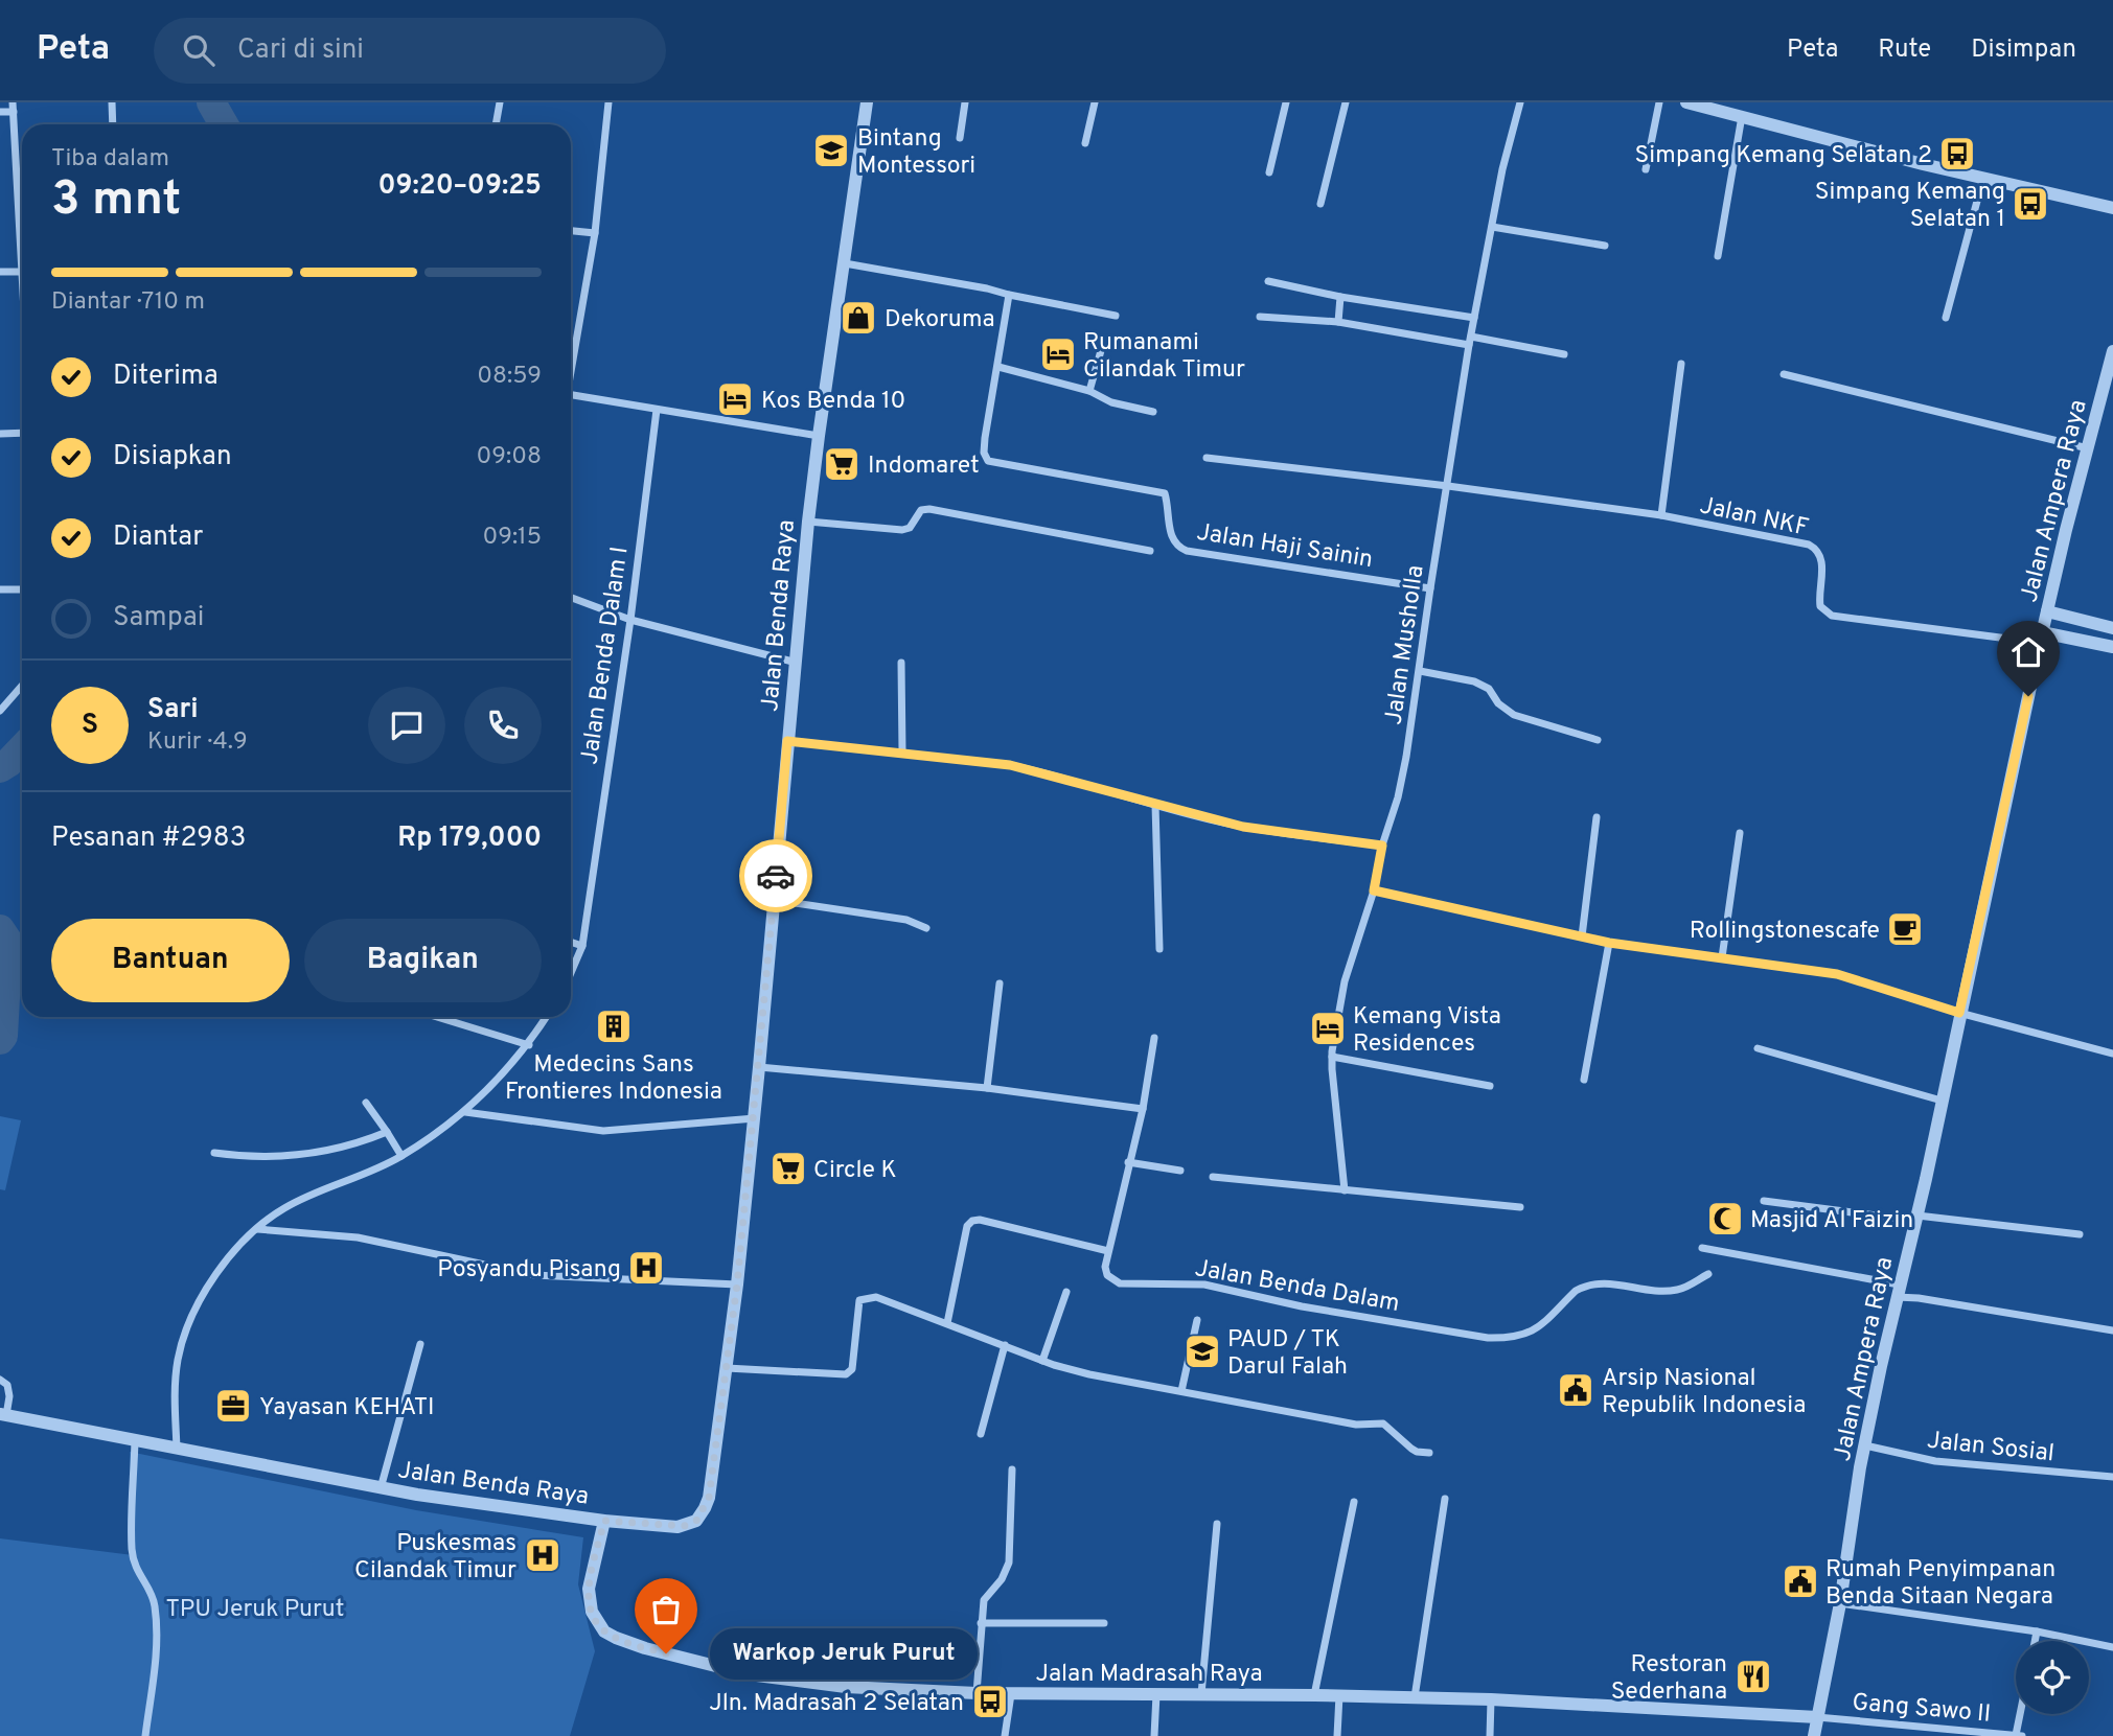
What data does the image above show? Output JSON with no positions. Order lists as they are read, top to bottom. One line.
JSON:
{"streets":{"street":["Jalan Ampera Raya","Jalan NKF","Jalan Haji Sainin","Jalan Benda Raya","Jalan Musholla","Jalan Benda Dalam I","Jalan Benda Dalam","Jalan Sosial","Jalan Madrasah Raya","Gang Sawo II"]},"crossings":[["Jalan Ampera Raya","Jalan NKF"],["Jalan Ampera Raya","Jalan Sosial"],["Jalan Ampera Raya","Jalan Madrasah Raya"],["Jalan Ampera Raya","Gang Sawo II"],["Jalan NKF","Jalan Musholla"],["Jalan Haji Sainin","Jalan Musholla"],["Jalan Benda Raya","Jalan Madrasah Raya"],["Jalan Madrasah Raya","Gang Sawo II"]],"parks":["TPU Jeruk Purut"],"places":{"school or university":["Bintang Montessori","PAUD / TK Darul Falah"],"bus stop":["Simpang Kemang Selatan 2","Simpang Kemang Selatan 1","Jln. Madrasah 2 Selatan"],"shop":["Dekoruma"],"hotel":["Rumanami Cilandak Timur","Kos Benda 10","Kemang Vista Residences"],"supermarket":["Indomaret","Circle K"],"cafe":["Rollingstonescafe"],"building":["Medecins Sans Frontieres Indonesia"],"mosque":["Masjid Al Faizin"],"hospital":["Posyandu Pisang","Puskesmas Cilandak Timur"],"public building":["Arsip Nasional Republik Indonesia","Rumah Penyimpanan Benda Sitaan Negara"],"office":["Yayasan KEHATI"],"other":["Warkop Jeruk Purut"],"restaurant":["Restoran Sederhana"]},"page":{"header":"Peta","search":"Cari di sini","nav":["Peta","Rute","Disimpan"],"heading":["3 mnt","Tiba dalam","09:20–09:25"],"panel":["Sari","Kurir · 4.9","Pesanan #2983","Rp 179,000"],"bar":"Diantar · 710 m","list":[["Diterima","08:59"],["Disiapkan","09:08"],["Diantar","09:15"],"Sampai"],"round":"S","buttons":["Bantuan","Bagikan"],"bubble":"Warkop Jeruk Purut"}}
